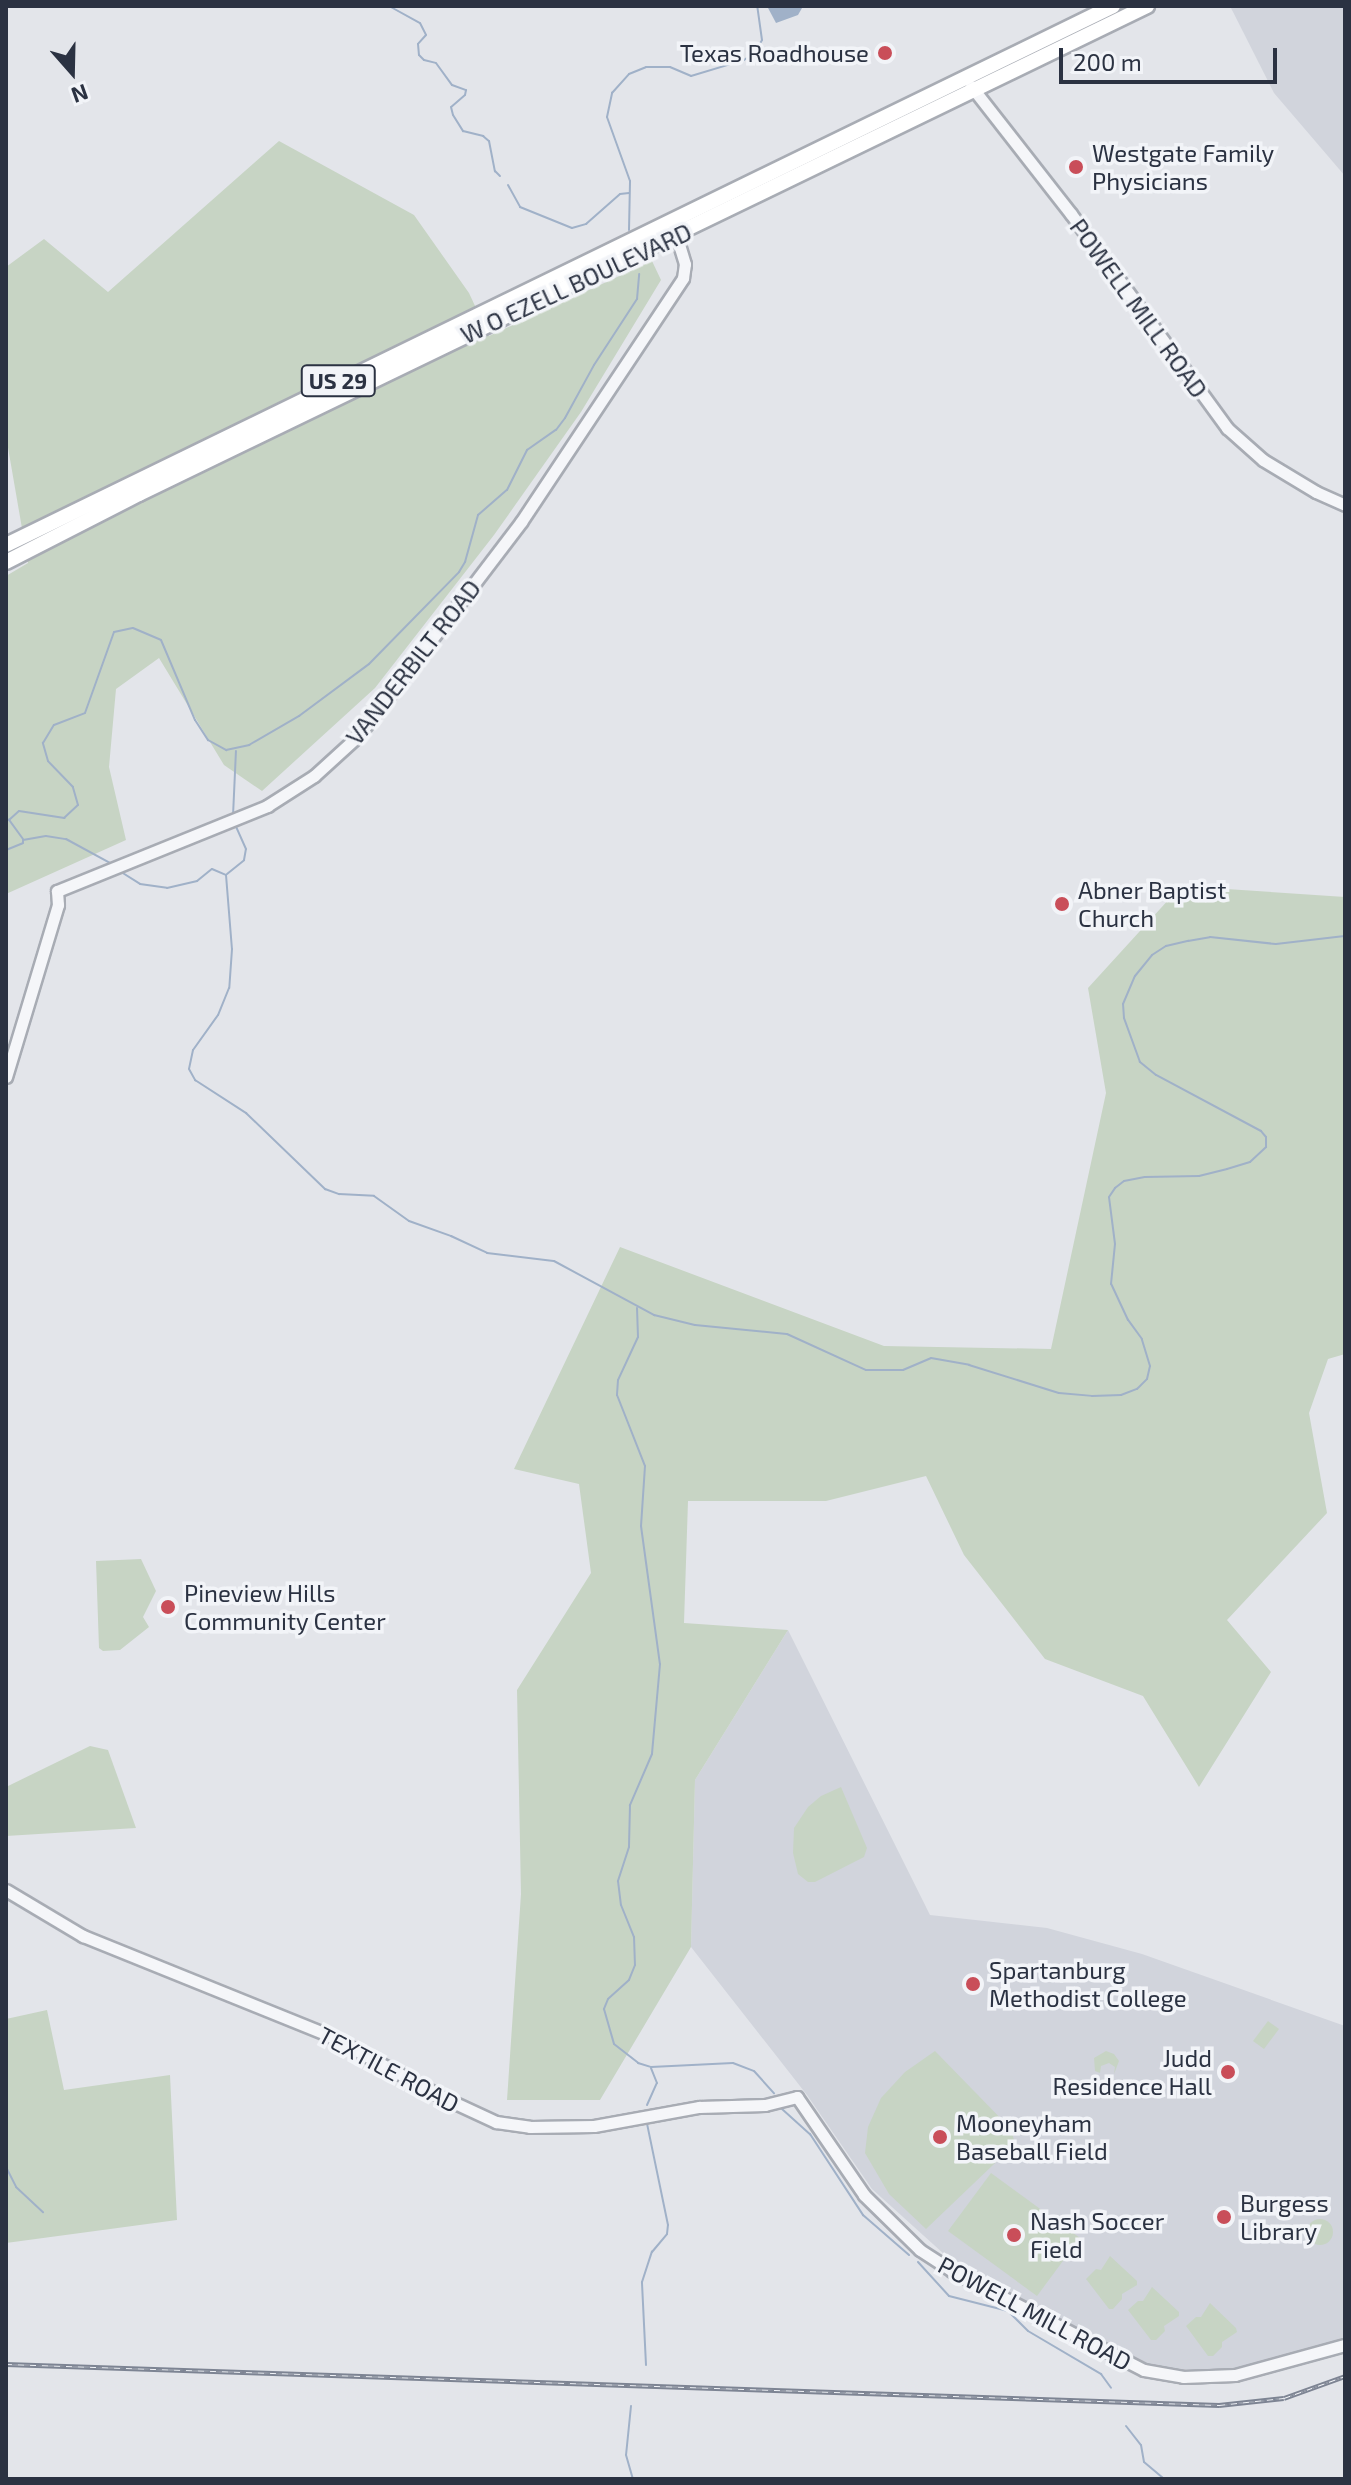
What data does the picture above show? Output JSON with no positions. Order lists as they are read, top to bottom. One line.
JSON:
{"streets":{"main road":["W O EZELL BOULEVARD","US 29"],"street":["POWELL MILL ROAD","VANDERBILT ROAD","TEXTILE ROAD"]},"crossings":[["W O EZELL BOULEVARD","POWELL MILL ROAD"],["W O EZELL BOULEVARD","VANDERBILT ROAD"],["POWELL MILL ROAD","TEXTILE ROAD"]],"places":["Texas Roadhouse","Westgate Family Physicians","Abner Baptist Church","Pineview Hills Community Center","Spartanburg Methodist College","Judd Residence Hall","Mooneyham Baseball Field","Burgess Library","Nash Soccer Field"],"scale_bar":"200 m","north":"bottom"}
